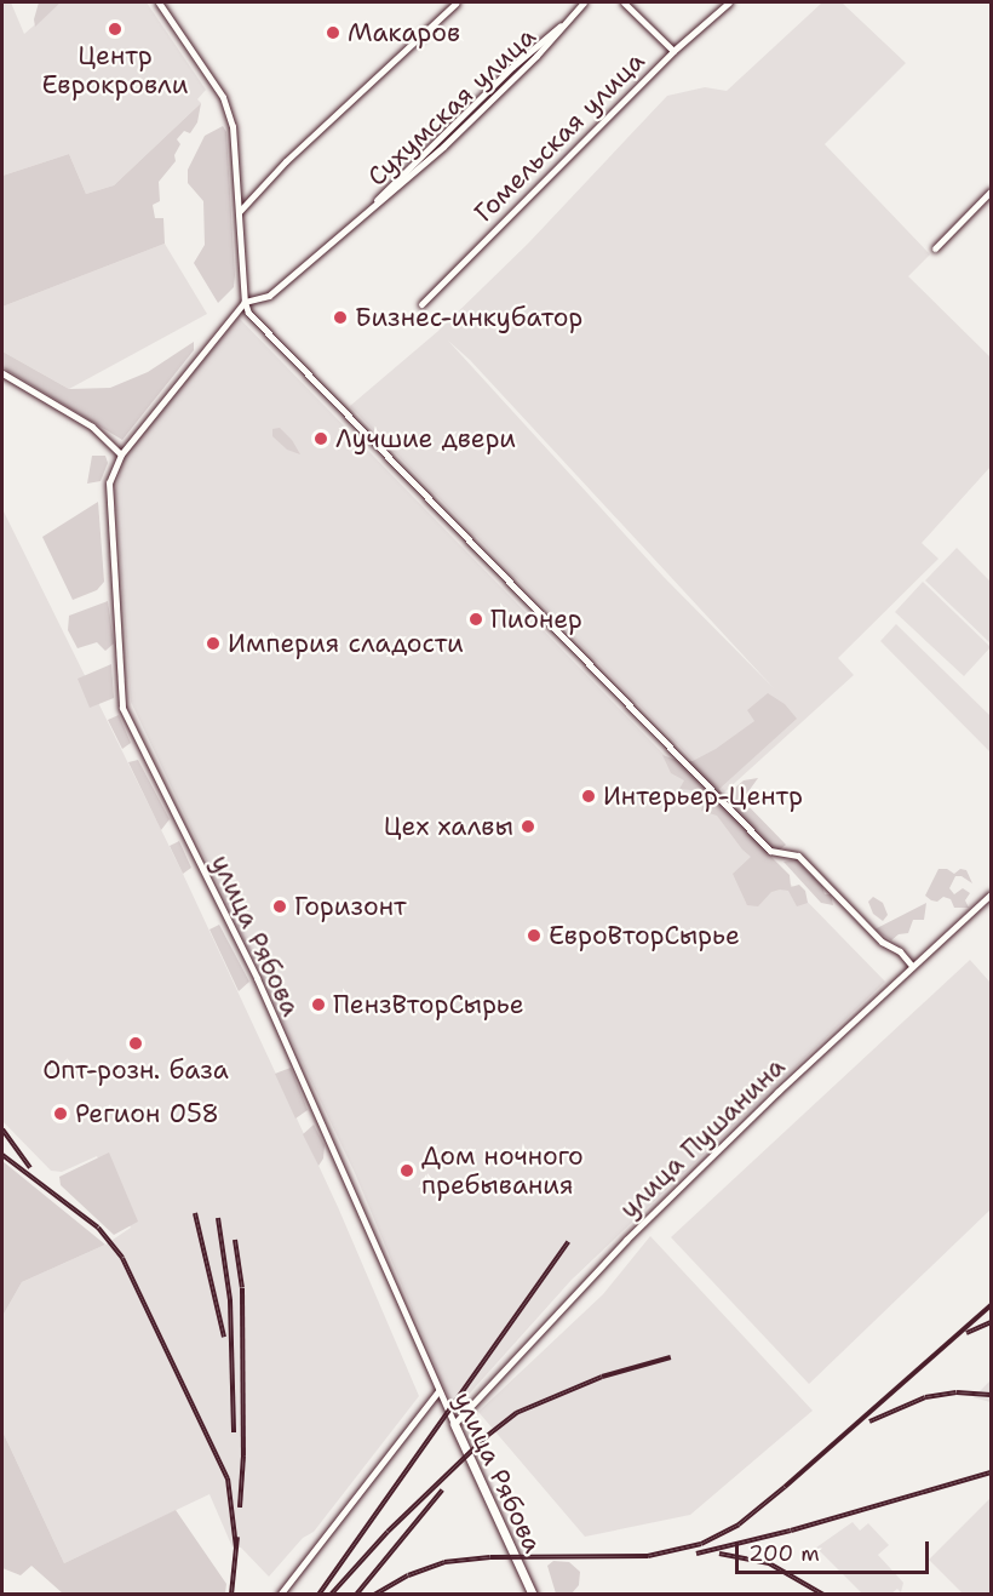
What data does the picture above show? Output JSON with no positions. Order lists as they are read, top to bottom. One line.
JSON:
{"streets":{"main road":["улица Рябова"],"street":["Сухумская улица","Гомельская улица","улица Пушанина"]},"crossings":[["Сухумская улица","улица Рябова"],["улица Рябова","улица Пушанина"]],"places":["Центр Еврокровли","Макаров","Бизнес-инкубатор","Лучшие двери","Пионер","Империя сладости","Интерьер-Центр","Цех халвы","Горизонт","ЕвроВторСырье","ПензВторСырье","Опт-розн. база","Регион 058","Дом ночного пребывания"],"scale_bar":"200 m"}
